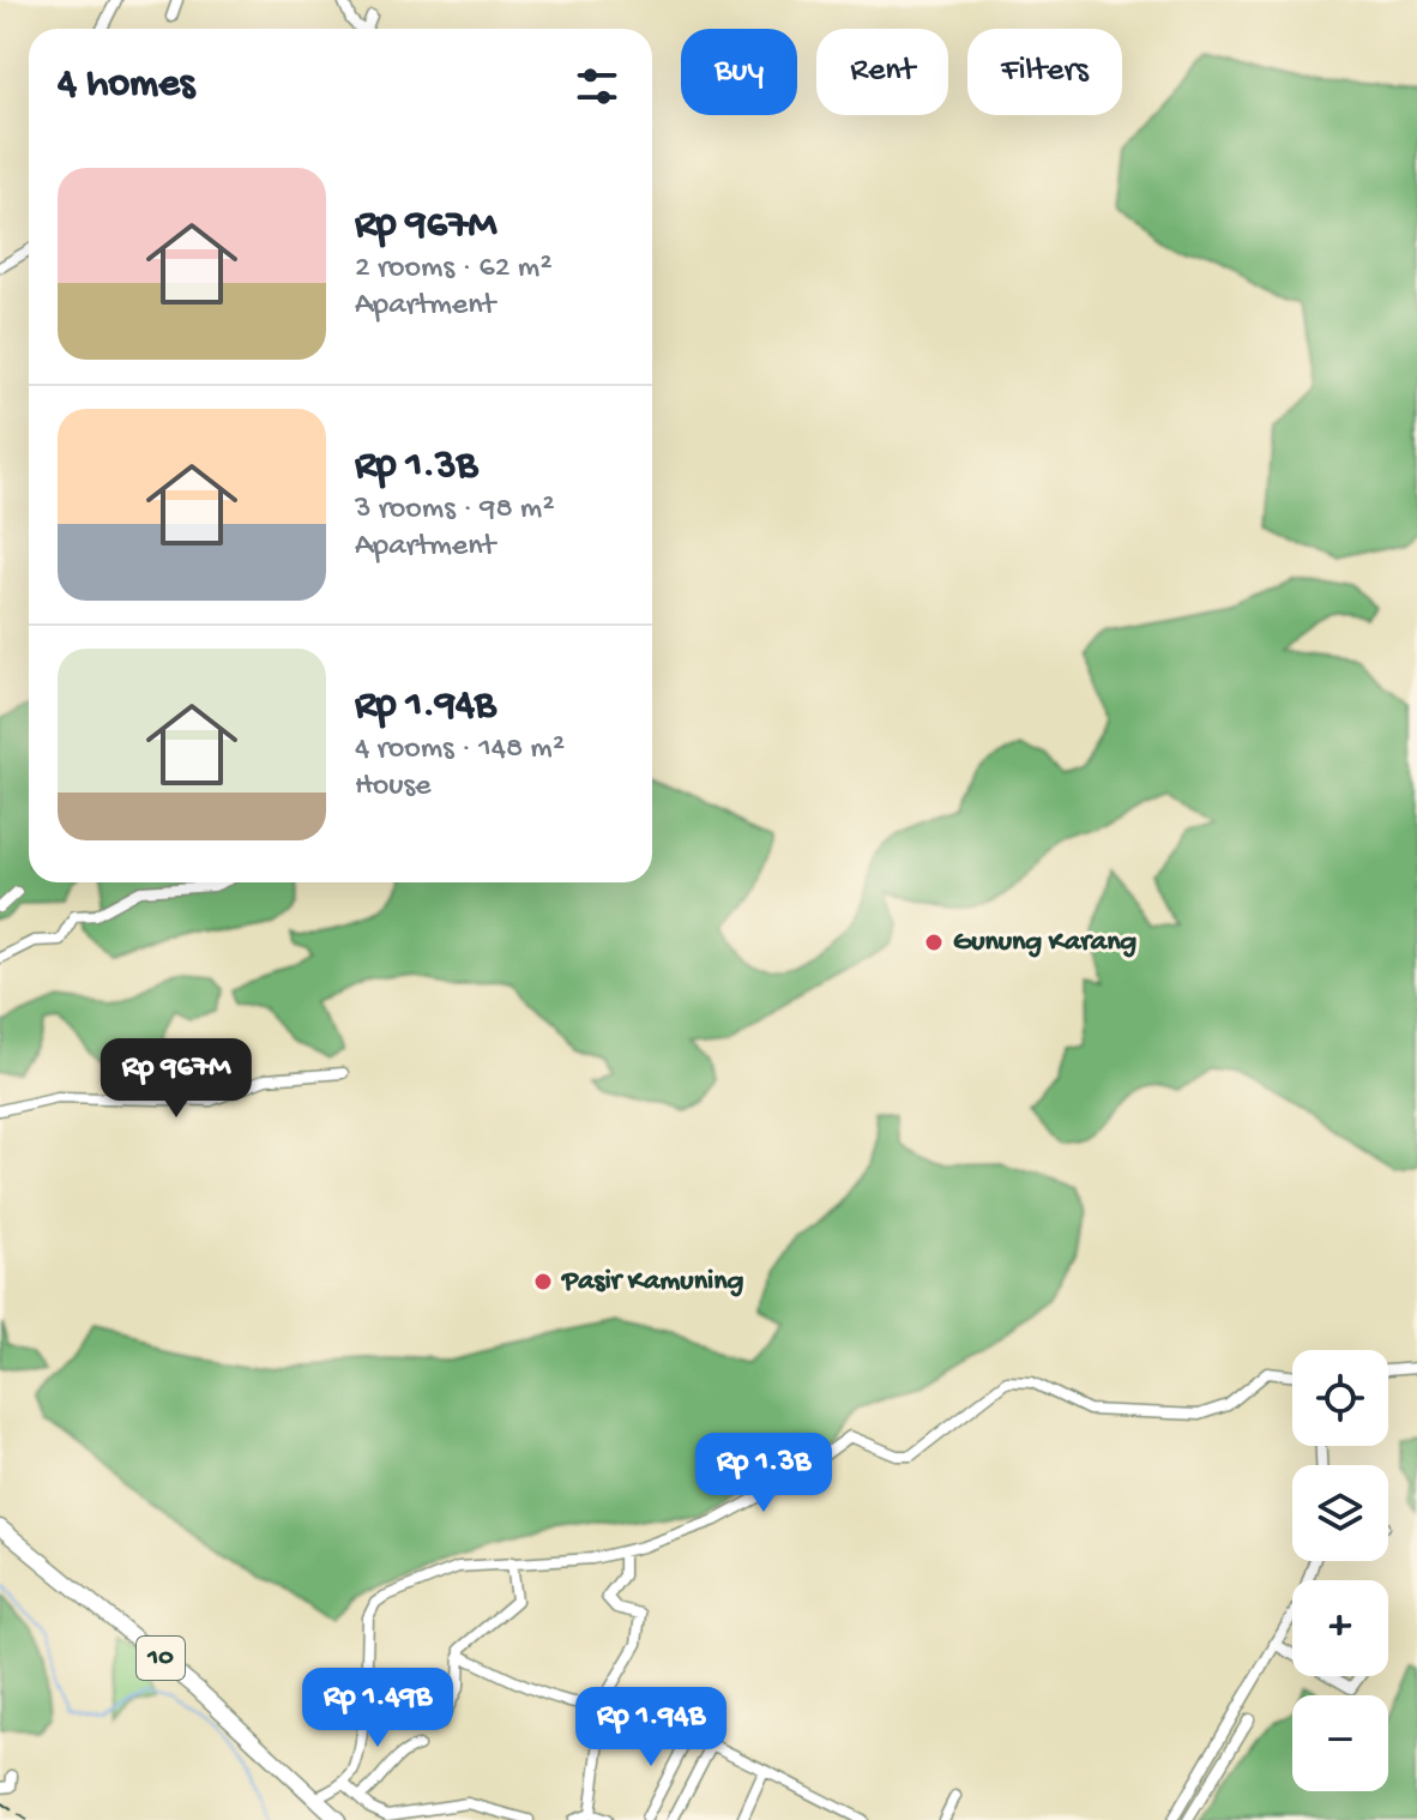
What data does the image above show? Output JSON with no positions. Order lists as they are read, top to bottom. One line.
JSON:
{"streets":{"highway":["10"]},"places":["Gunung Karang","Pasir Kamuning"],"page":{"chip":["Buy","Rent","Filters"],"heading":"4 homes","list":[{"name":"Rp 967M","note":"2 rooms · 62 m² · Apartment"},{"name":"Rp 1.3B","note":"3 rooms · 98 m² · Apartment"},{"name":"Rp 1.94B","note":"4 rooms · 148 m² · House"}],"price":["Rp 967M","Rp 1.3B","Rp 1.49B","Rp 1.94B"],"map_buttons":["+","−"]}}
